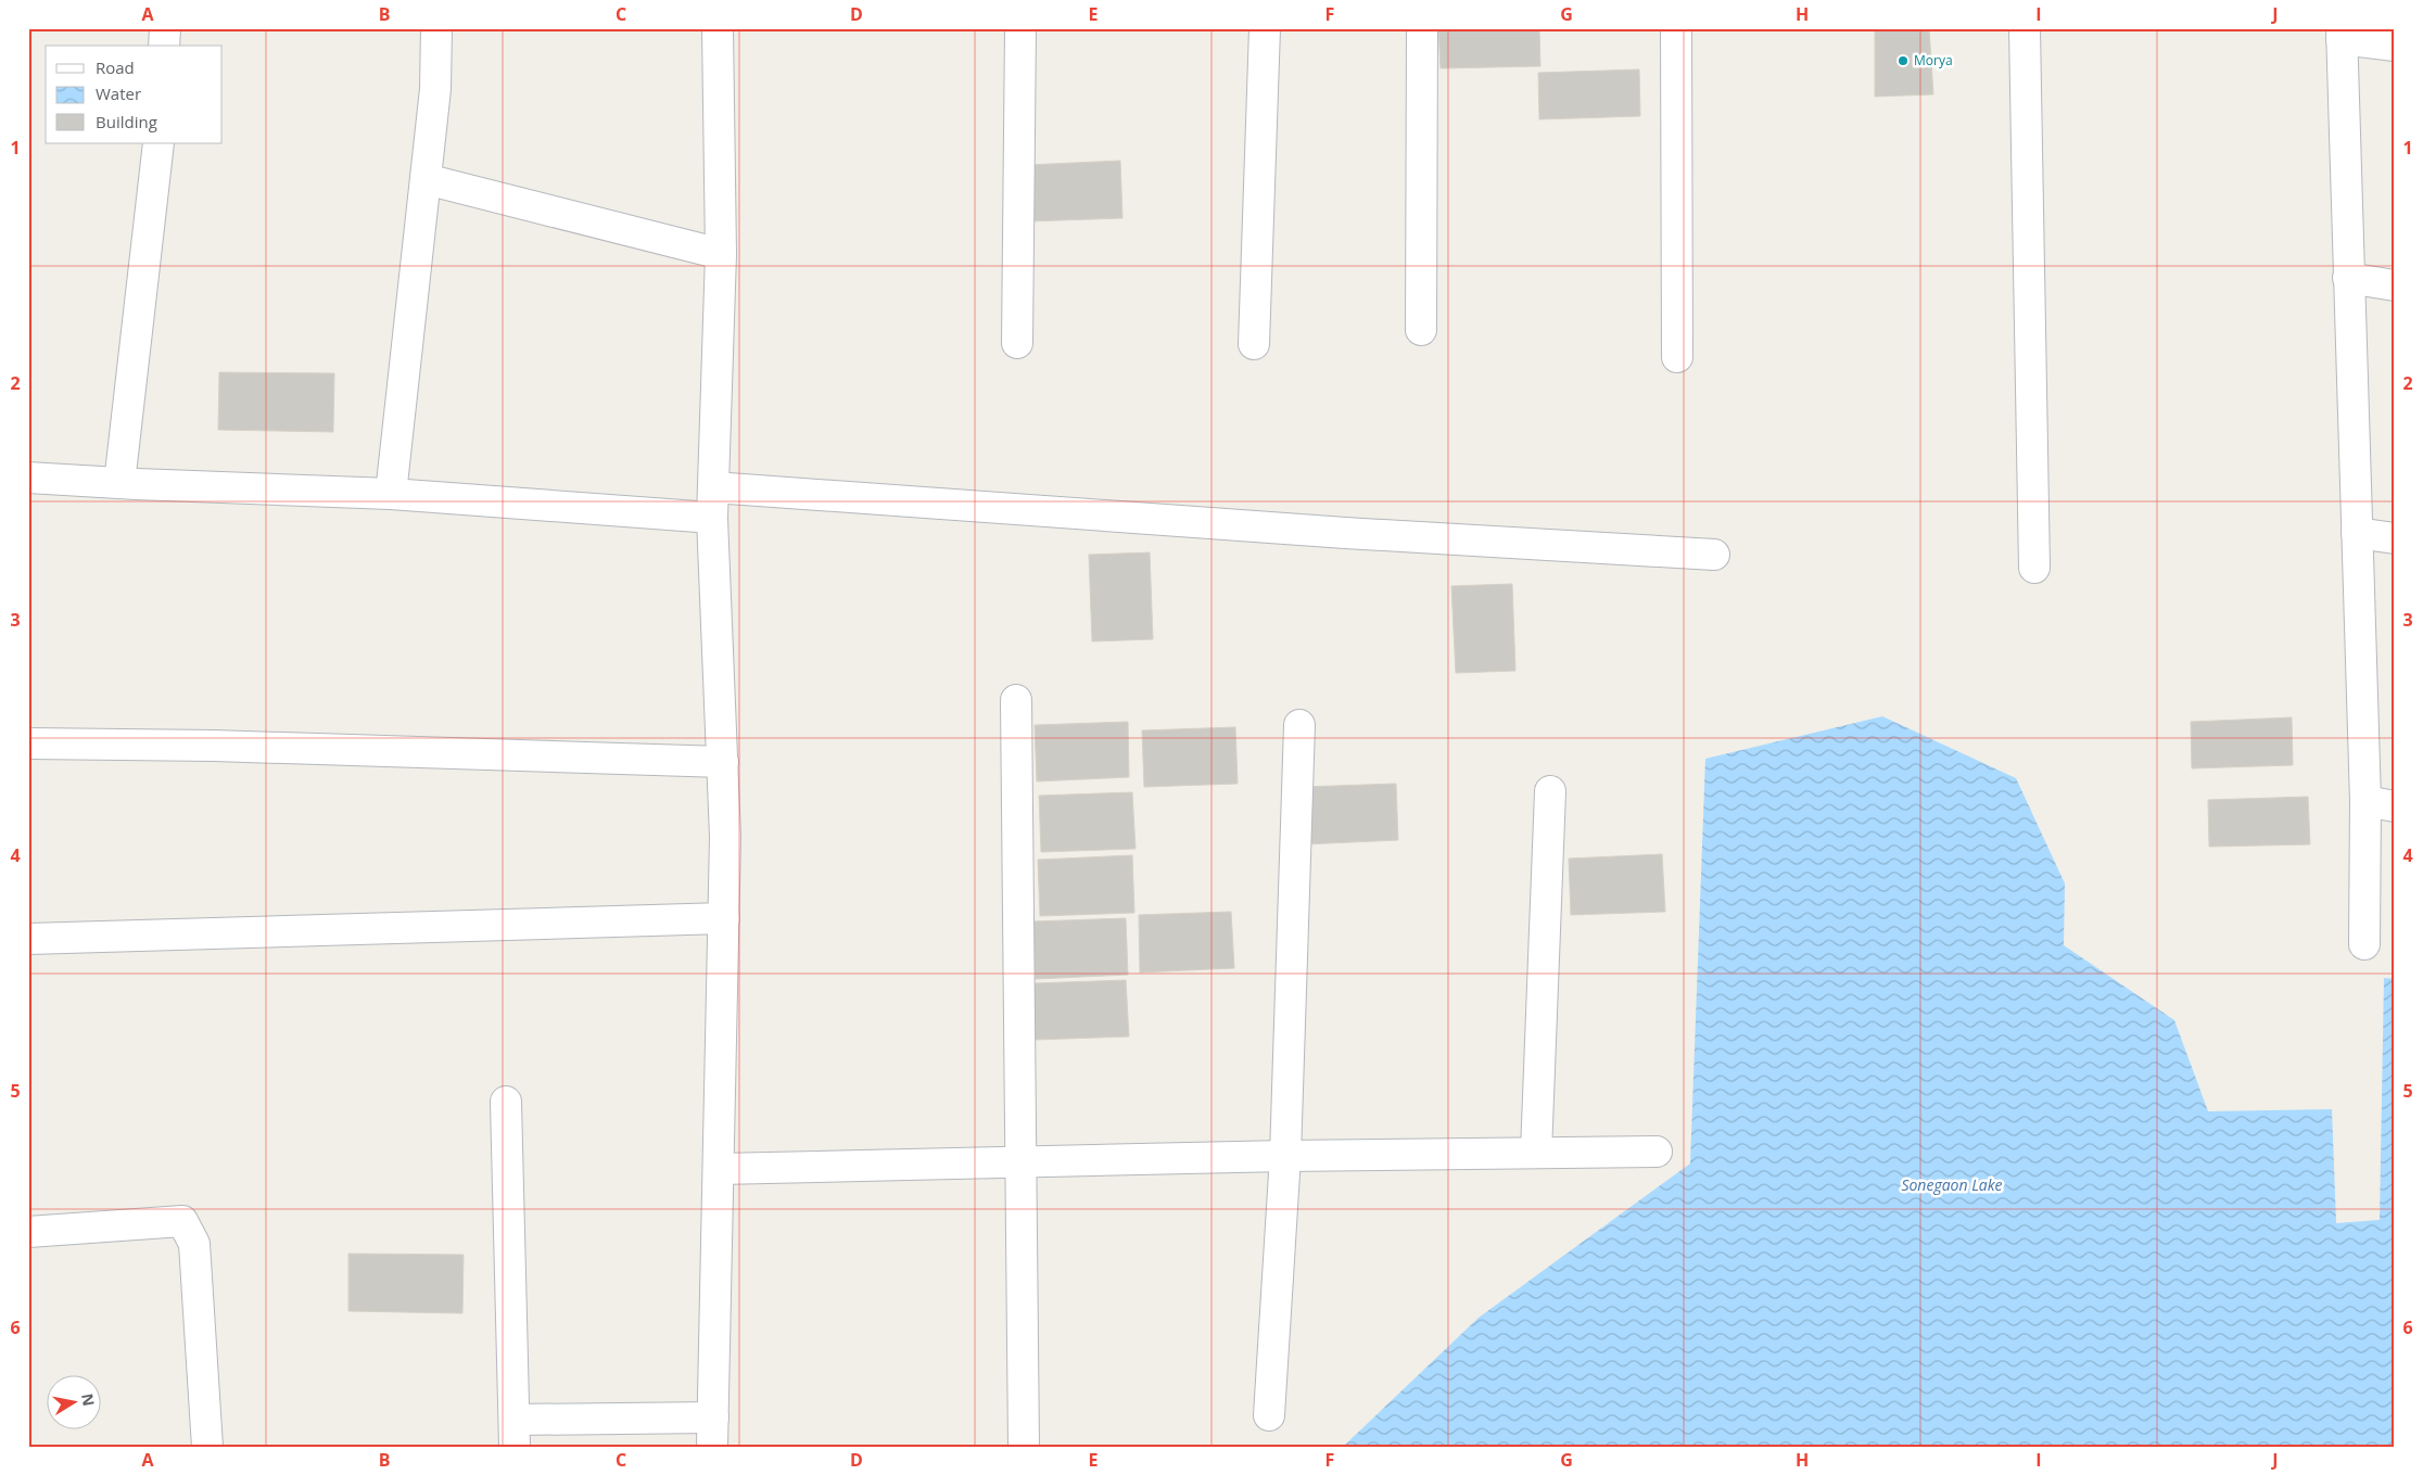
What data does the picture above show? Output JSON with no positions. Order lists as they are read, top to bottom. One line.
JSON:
{"water":["Sonegaon Lake"],"places":["Morya"],"legend":["Road","Water","Building"],"north":"right","grid":{"columns":["A","B","C","D","E","F","G","H","I","J"],"rows":["1","2","3","4","5","6"]}}
